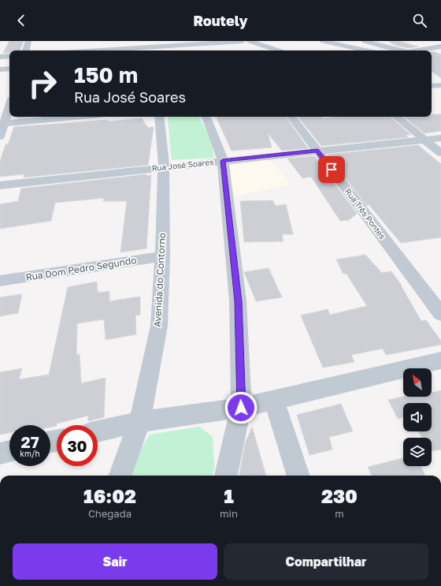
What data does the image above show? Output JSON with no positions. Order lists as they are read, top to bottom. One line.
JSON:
{"streets":{"street":["Rua José Soares","Rua Três Pontes","Rua Dom Pedro Segundo","Avenida do Contorno"]},"crossings":[["Rua José Soares","Rua Três Pontes"],["Rua José Soares","Avenida do Contorno"],["Rua Dom Pedro Segundo","Avenida do Contorno"]],"north":"top left","page":{"header":"Routely","turn":["150 m","Rua José Soares"],"speed":"27 km/h","limit":"30","eta":["16:02","Chegada","1","min","230","m"],"buttons":["Sair","Compartilhar"]}}
